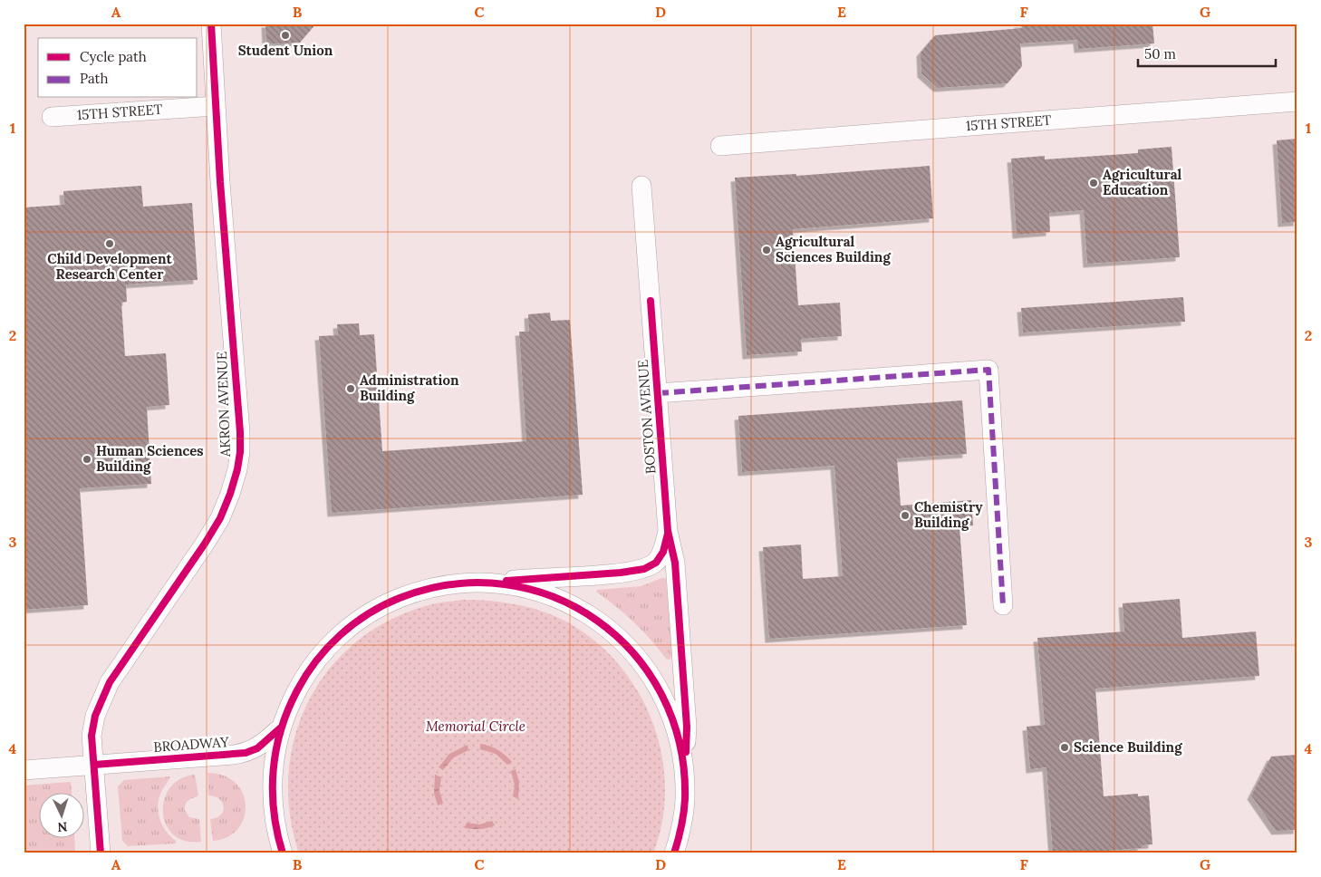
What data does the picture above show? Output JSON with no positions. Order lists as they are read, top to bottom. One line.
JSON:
{"streets":{"street":["15TH STREET","AKRON AVENUE","BOSTON AVENUE","BROADWAY"]},"crossings":[["15TH STREET","AKRON AVENUE"],["AKRON AVENUE","BROADWAY"]],"parks":["Memorial Circle"],"places":["Student Union","Agricultural Education","Child Development Research Center","Agricultural Sciences Building","Administration Building","Human Sciences Building","Chemistry Building","Science Building"],"legend":["Cycle path","Path"],"scale_bar":"50 m","north":"bottom","grid":{"columns":["A","B","C","D","E","F","G"],"rows":["1","2","3","4"]}}
